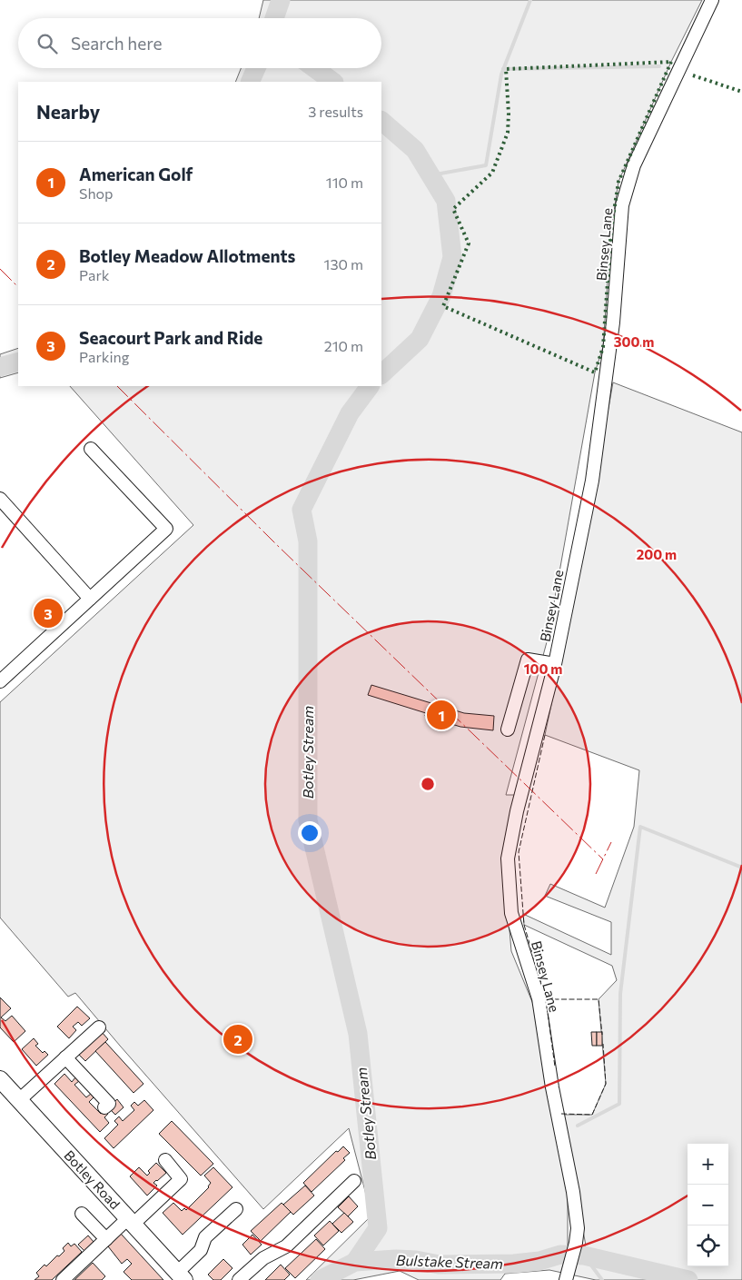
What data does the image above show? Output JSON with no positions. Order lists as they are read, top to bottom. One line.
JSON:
{"streets":{"main road":["Botley Road"],"street":["Binsey Lane"]},"water":["Botley Stream","Bulstake Stream"],"page":{"search":"Search here","heading":["Nearby","3 results"],"list":[{"mark":"1","name":"American Golf","note":"Shop","value":"110 m"},{"mark":"2","name":"Botley Meadow Allotments","note":"Park","value":"130 m"},{"mark":"3","name":"Seacourt Park and Ride","note":"Parking","value":"210 m"}],"pins":["3","1","2"],"map_buttons":["+","−"]},"rings":["300 m","200 m","100 m"]}
